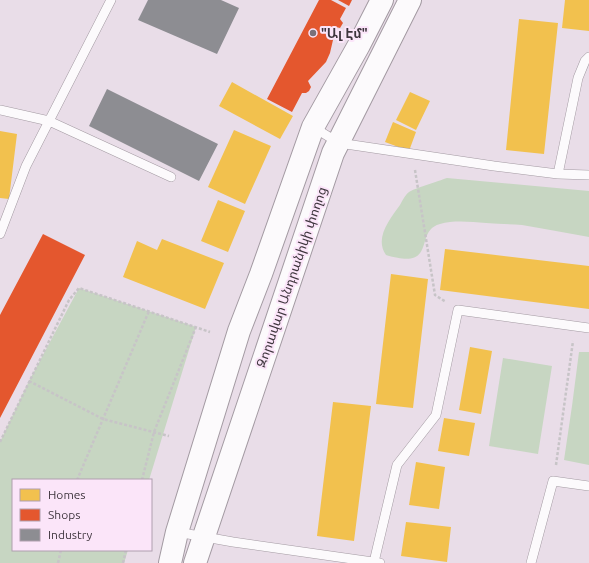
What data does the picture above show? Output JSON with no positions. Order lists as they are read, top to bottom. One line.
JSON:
{"streets":{"main road":["Զորավար Անդրանիկի փողոց"]},"places":["\"Ալ Էմ\""],"legend":["Homes","Shops","Industry"]}
